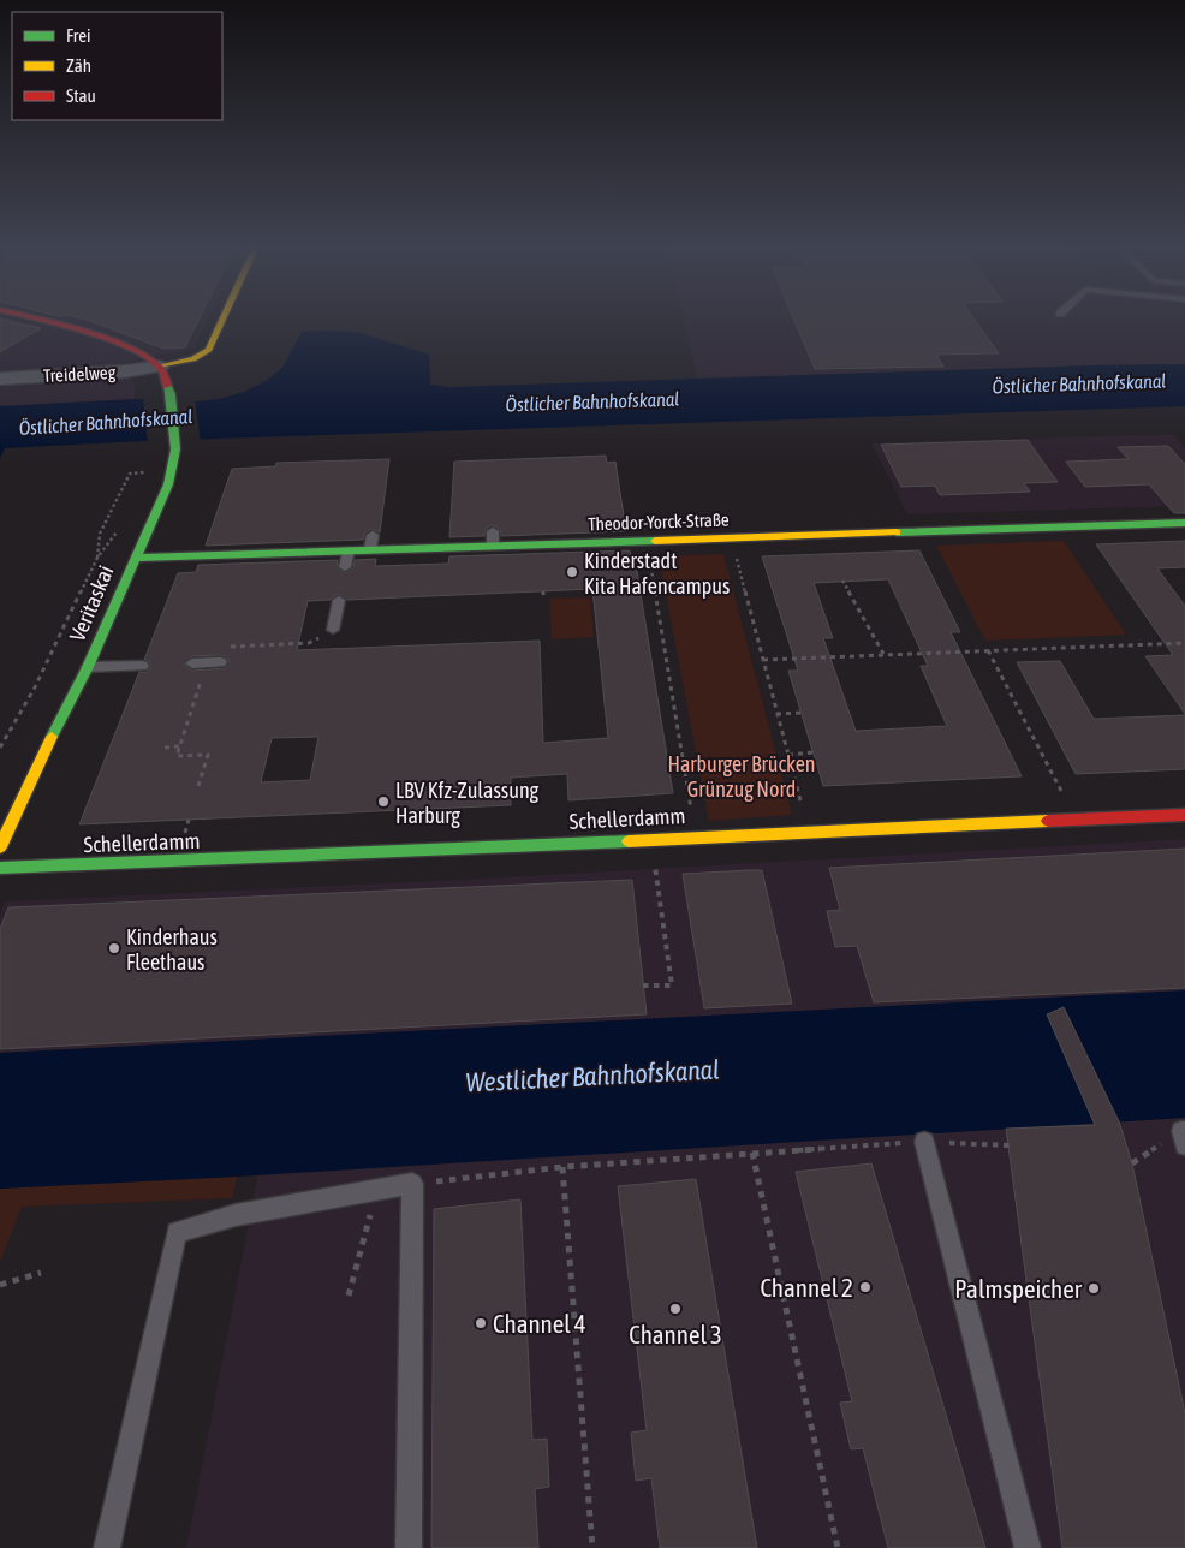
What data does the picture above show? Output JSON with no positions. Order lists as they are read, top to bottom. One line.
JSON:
{"streets":{"street":["Treidelweg","Theodor-Yorck-Straße","Veritaskai","Schellerdamm"]},"crossings":[["Treidelweg","Veritaskai"],["Theodor-Yorck-Straße","Veritaskai"]],"water":["Östlicher Bahnhofskanal","Westlicher Bahnhofskanal"],"parks":["Harburger Brücken Grünzug Nord"],"places":["Kinderstadt Kita Hafencampus","LBV Kfz-Zulassung Harburg","Kinderhaus Fleethaus","Channel 2","Palmspeicher","Channel 3","Channel 4"],"legend":["Frei","Zäh","Stau"]}
